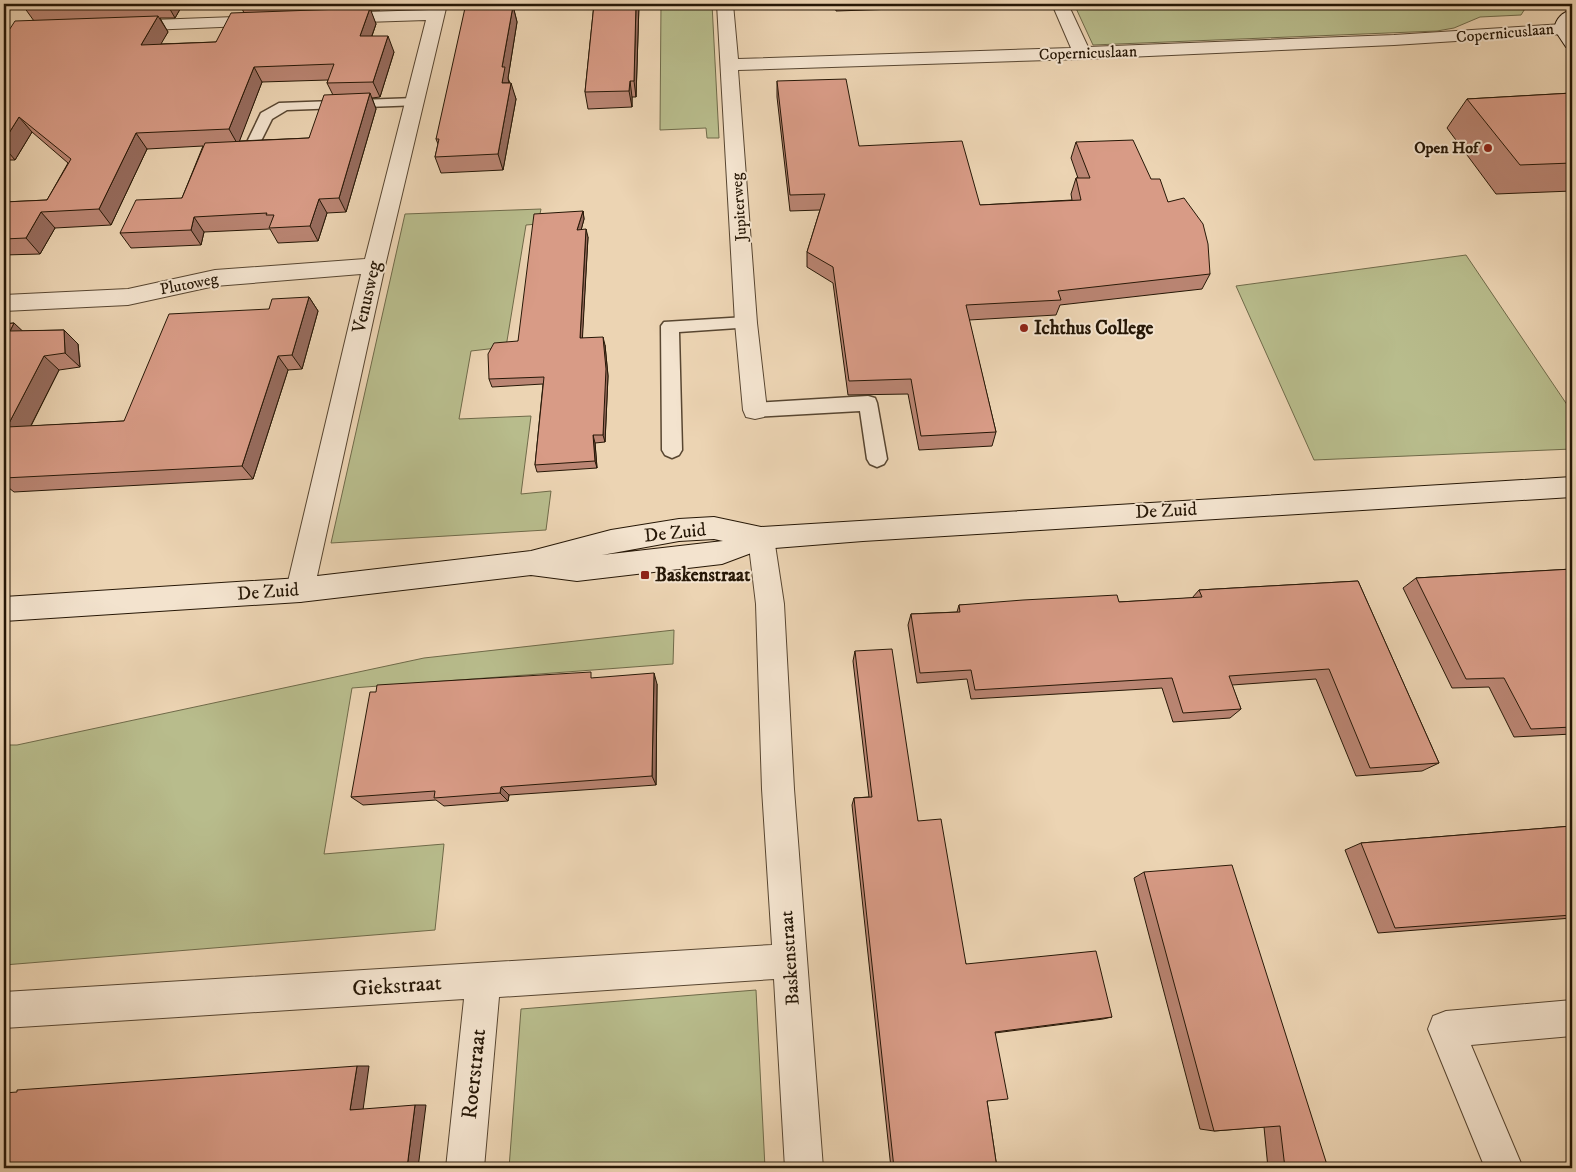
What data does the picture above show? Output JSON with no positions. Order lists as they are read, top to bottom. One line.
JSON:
{"streets":{"street":["Copernicuslaan","Jupiterweg","Plutoweg","Venusweg","De Zuid","Baskenstraat","Giekstraat","Roerstraat"]},"crossings":[["Copernicuslaan","Jupiterweg"],["Plutoweg","Venusweg"],["Venusweg","De Zuid"],["De Zuid","Baskenstraat"],["Baskenstraat","Giekstraat"],["Giekstraat","Roerstraat"]],"places":{"other":["Open Hof","Ichthus College"],"transit":["Baskenstraat"]}}
